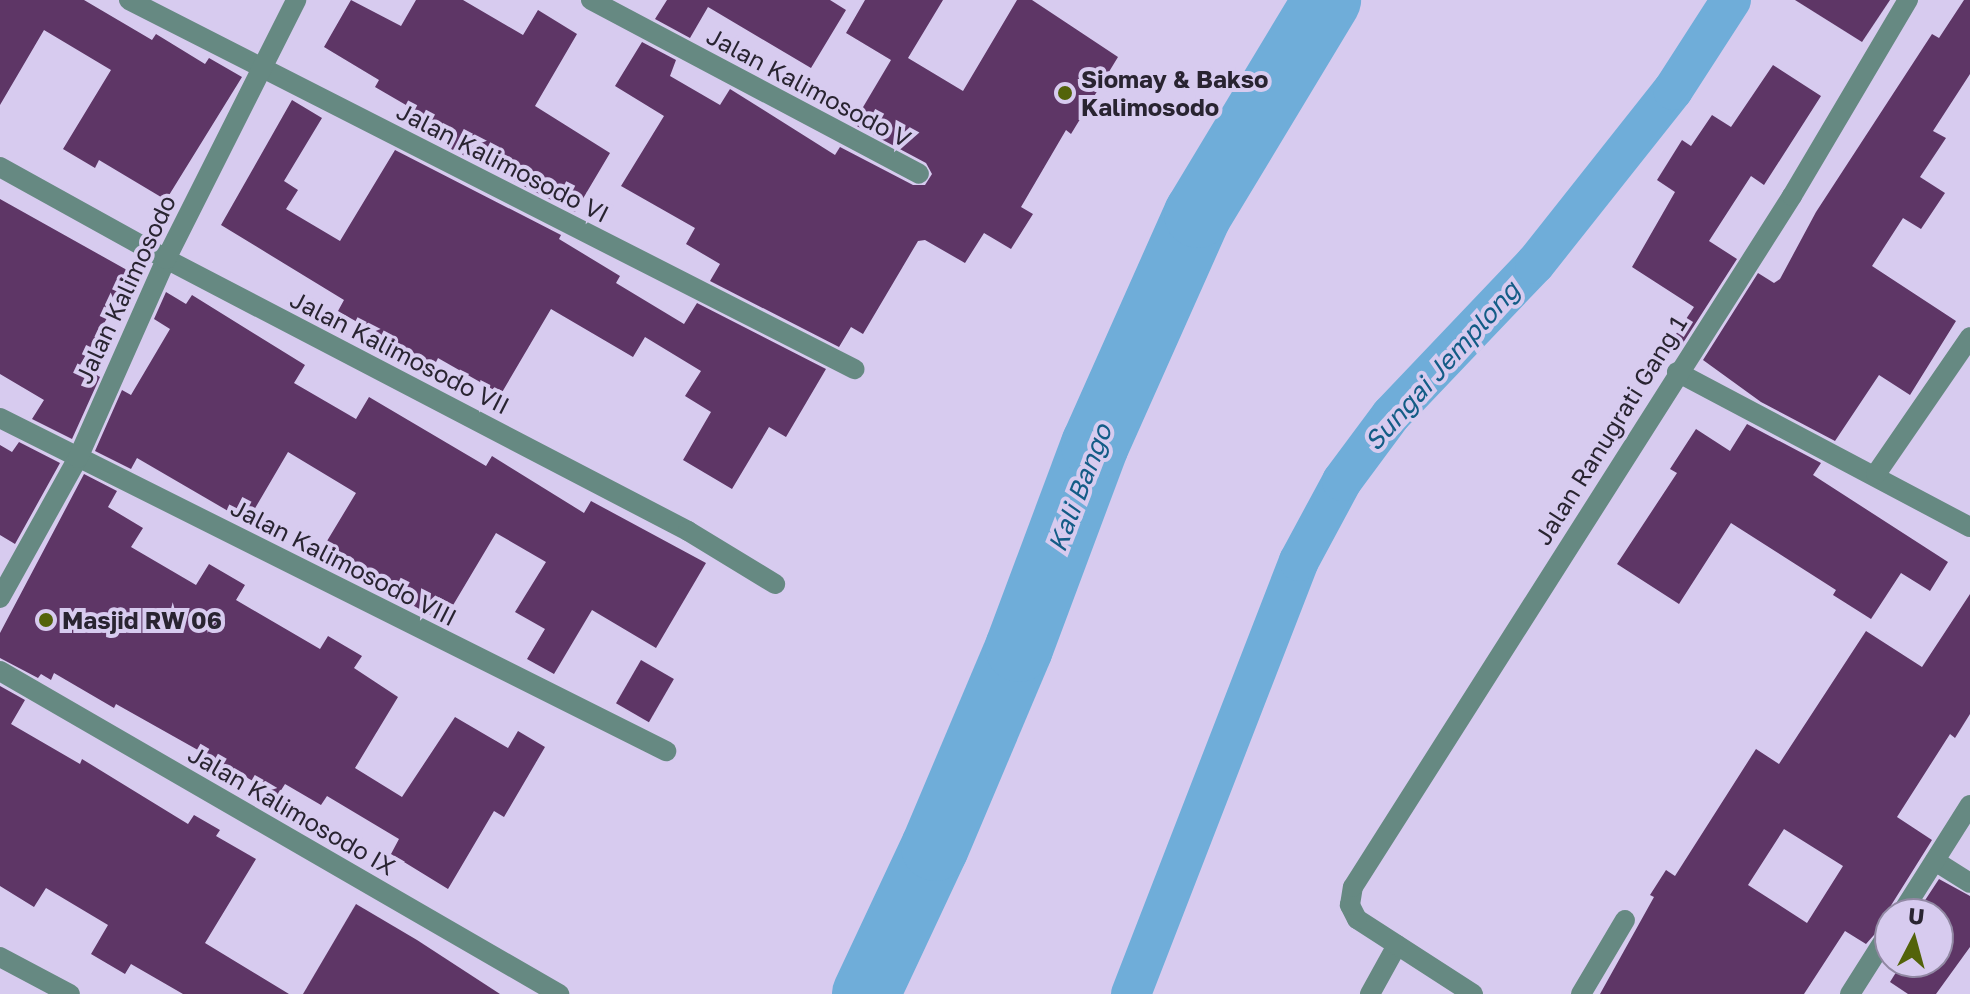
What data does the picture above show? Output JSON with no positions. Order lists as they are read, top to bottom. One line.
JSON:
{"streets":{"street":["Jalan Kalimosodo V","Jalan Kalimosodo VI","Jalan Kalimosodo","Jalan Kalimosodo VII","Jalan Ranugrati Gang 1","Jalan Kalimosodo VIII","Jalan Kalimosodo IX"]},"crossings":[["Jalan Kalimosodo VI","Jalan Kalimosodo"],["Jalan Kalimosodo","Jalan Kalimosodo VII"],["Jalan Kalimosodo","Jalan Kalimosodo VIII"]],"water":["Sungai Jemplong","Kali Bango"],"places":["Siomay & Bakso Kalimosodo","Masjid RW 06"],"north":"top"}
